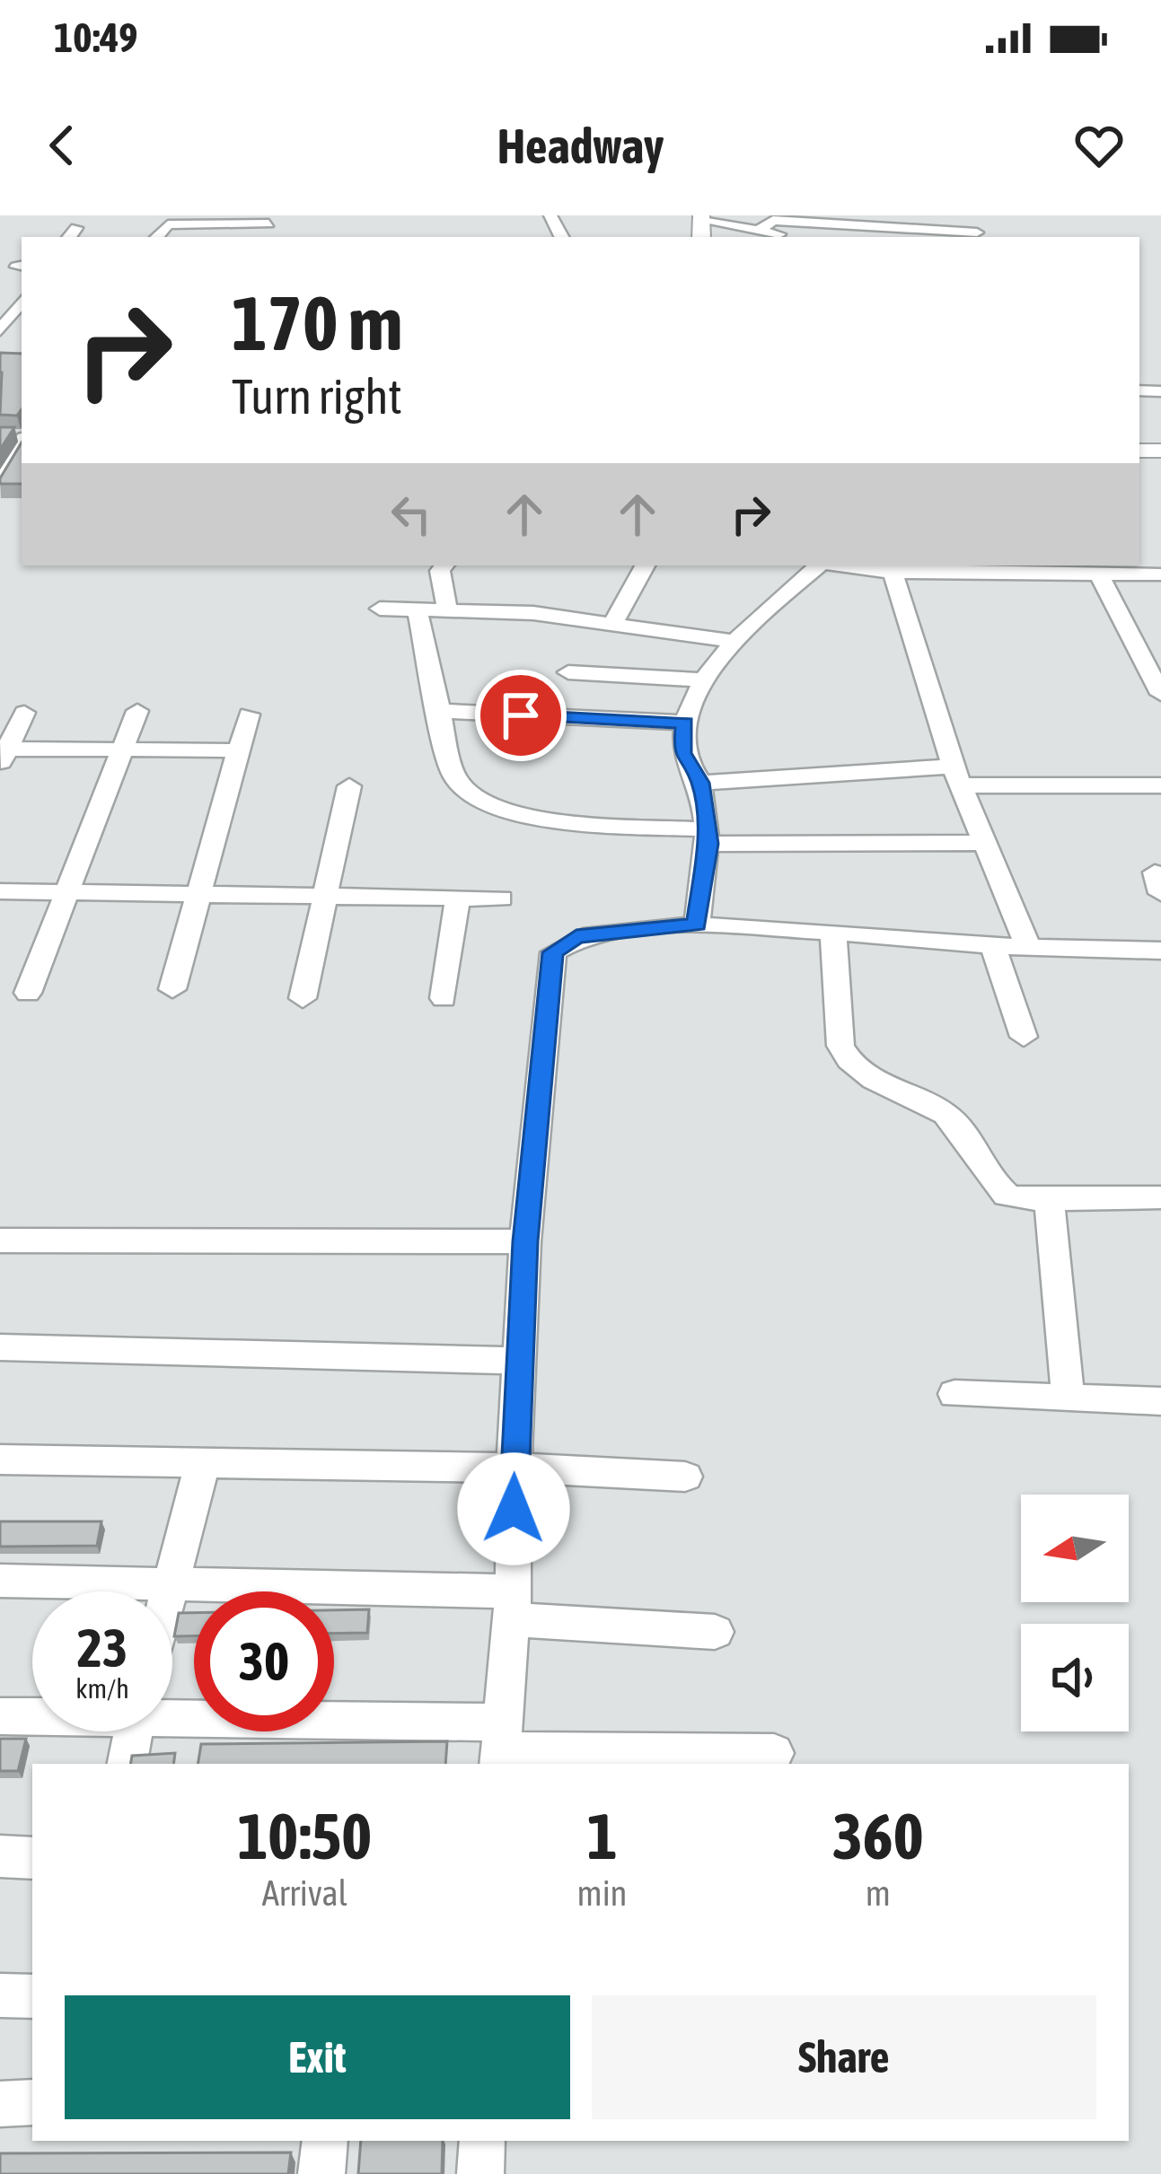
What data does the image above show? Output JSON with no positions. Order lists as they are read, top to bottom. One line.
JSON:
{"north":"left","page":{"status":"10:49","header":"Headway","turn":["170 m","Turn right"],"speed":"23 km/h","limit":"30","eta":["10:50","Arrival","1","min","360","m"],"buttons":["Exit","Share"]}}
